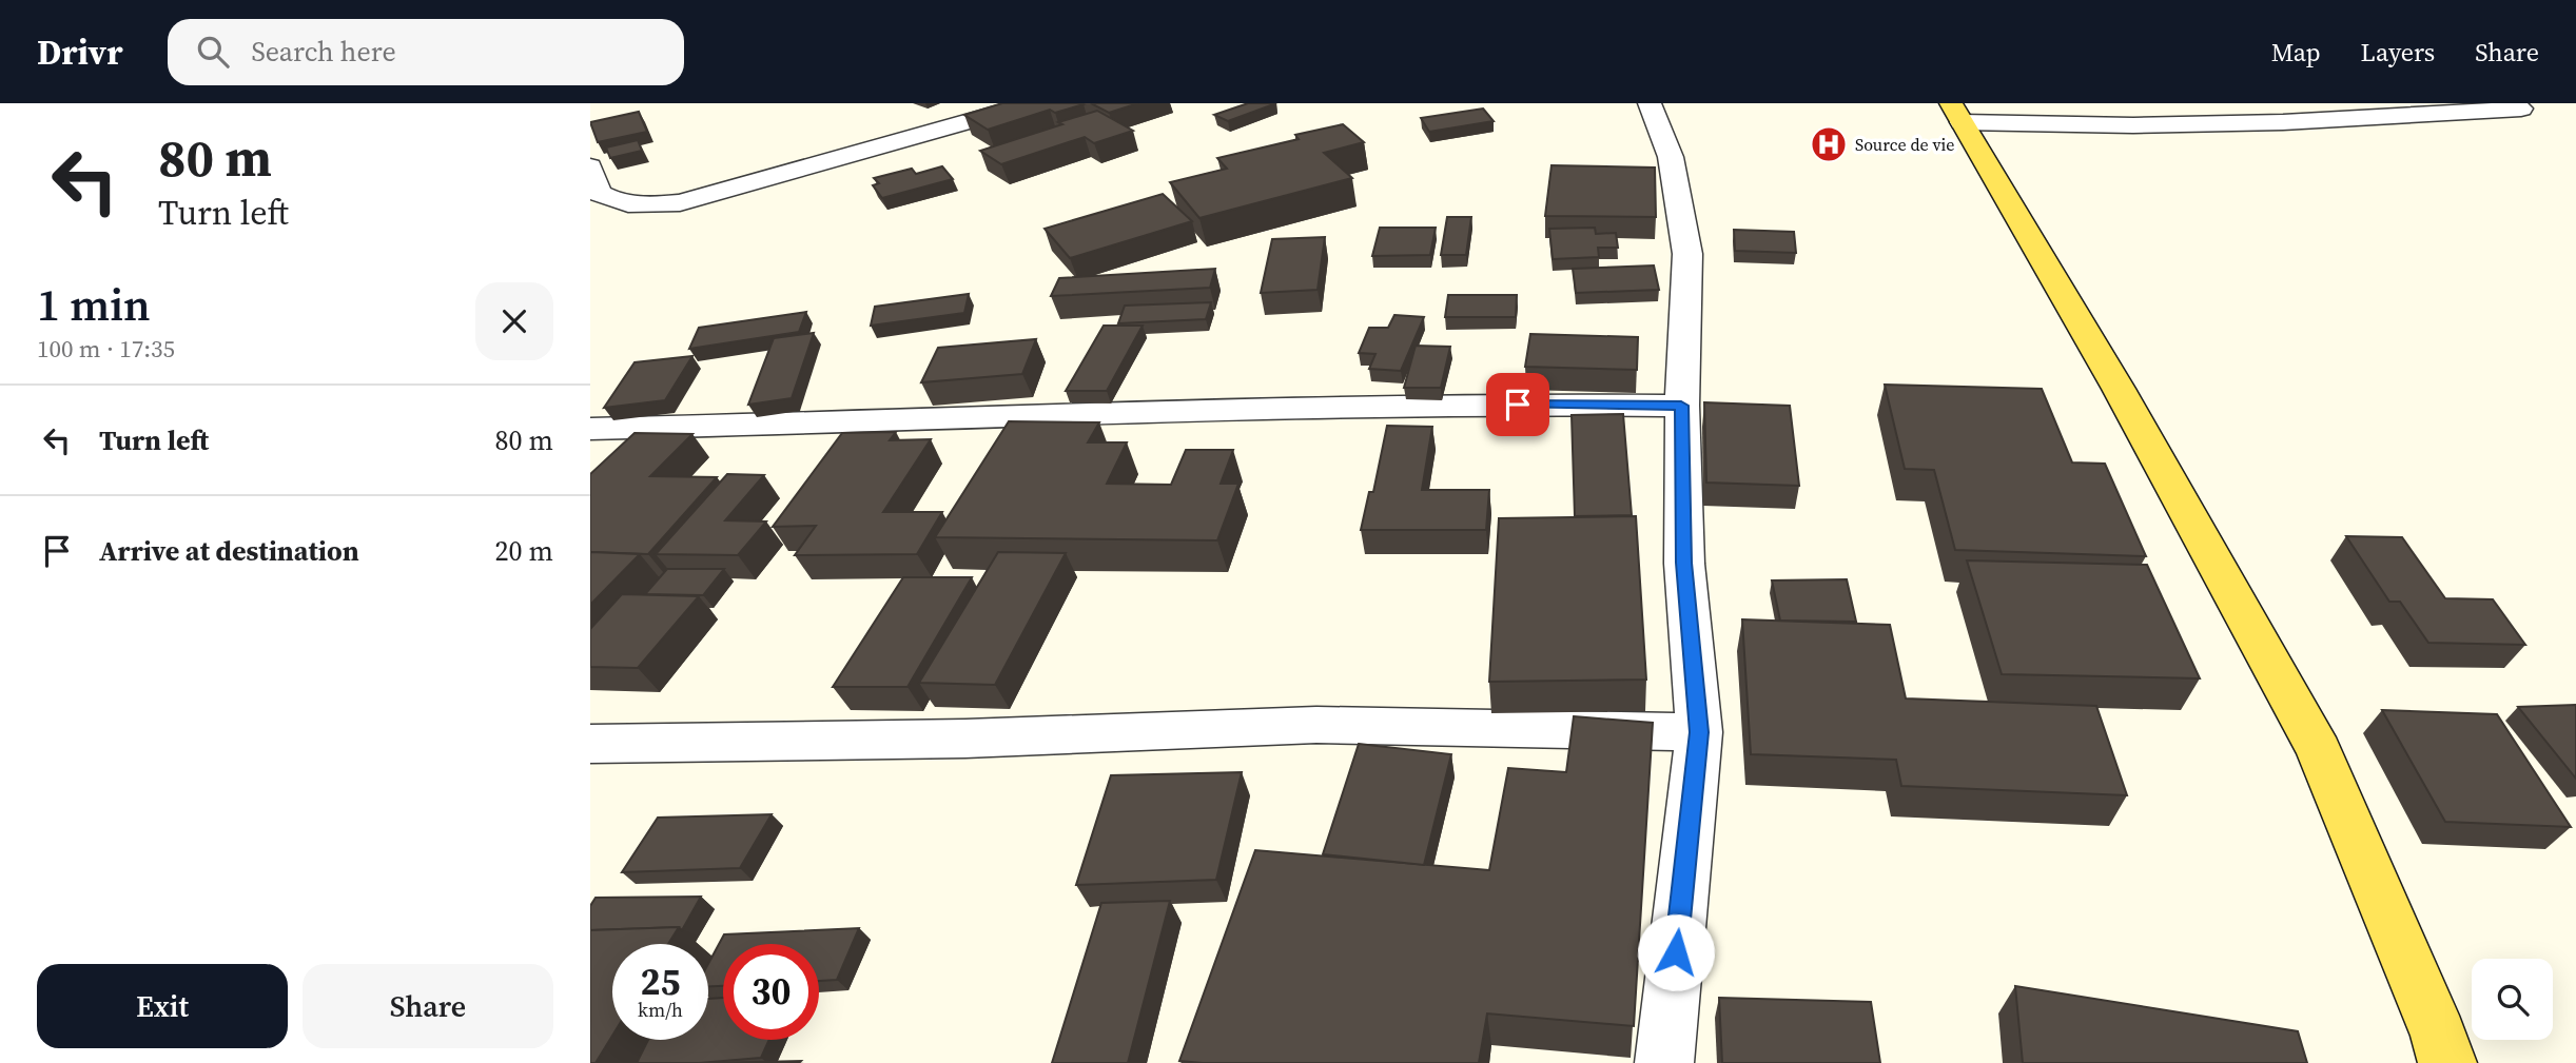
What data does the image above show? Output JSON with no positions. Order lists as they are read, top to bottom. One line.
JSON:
{"places":{"hospital":["Source de vie"]},"page":{"header":"Drivr","search":"Search here","nav":["Map","Layers","Share"],"turn":["80 m","Turn left"],"heading":["1 min","100 m · 17:35"],"list":[{"name":"Turn left","value":"80 m"},{"name":"Arrive at destination","value":"20 m"}],"speed":"25 km/h","limit":"30","buttons":["Exit","Share"]}}
